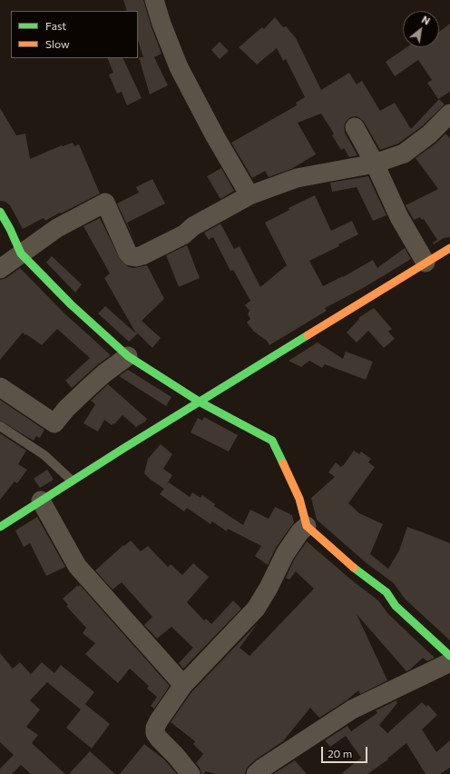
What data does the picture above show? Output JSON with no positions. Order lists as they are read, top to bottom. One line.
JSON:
{"legend":["Fast","Slow"],"scale_bar":"20 m","north":"top right"}
